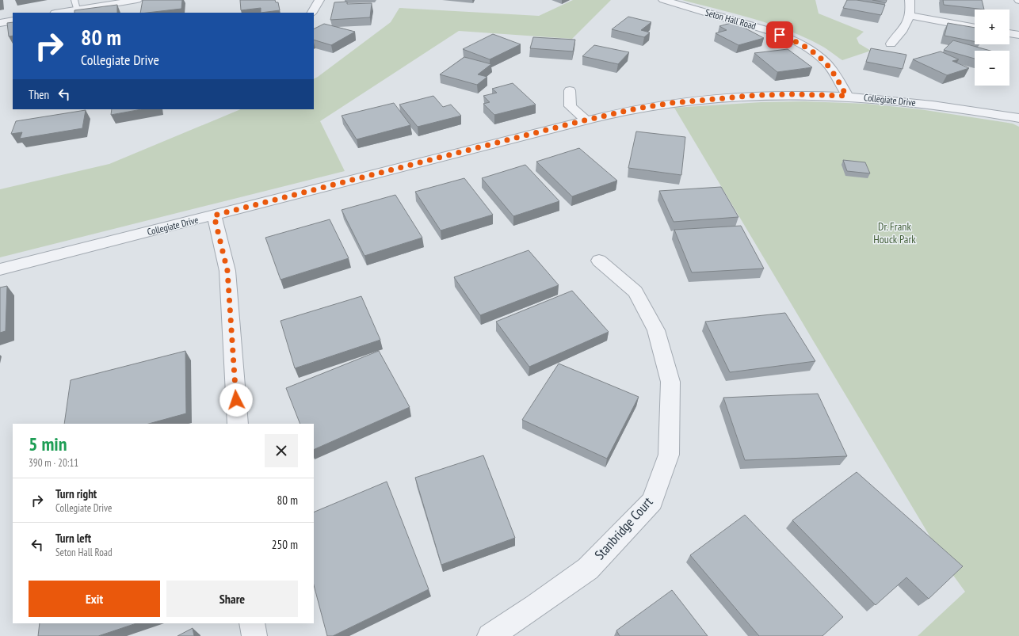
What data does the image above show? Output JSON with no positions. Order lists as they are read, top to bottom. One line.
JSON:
{"streets":{"street":["Seton Hall Road","Collegiate Drive","Stanbridge Court"]},"crossings":[["Seton Hall Road","Collegiate Drive"]],"parks":["Dr. Frank Houck Park"],"page":{"map_buttons":["+","−"],"turn":["80 m","Collegiate Drive"],"then":"Then","heading":["5 min","390 m · 20:11"],"list":[{"name":"Turn right","note":"Collegiate Drive","value":"80 m"},{"name":"Turn left","note":"Seton Hall Road","value":"250 m"}],"buttons":["Exit","Share"]}}
